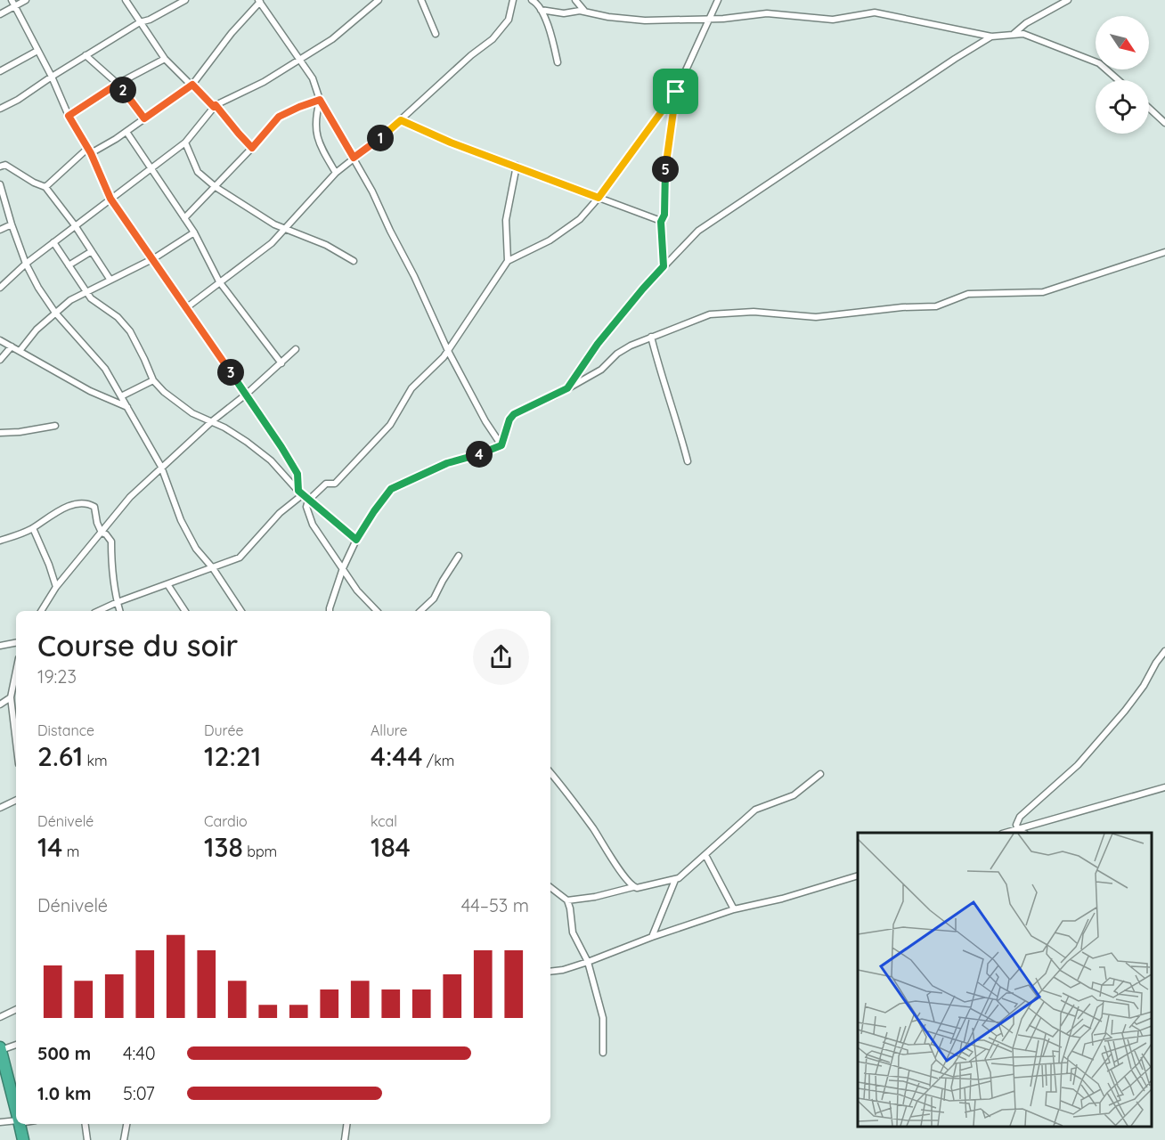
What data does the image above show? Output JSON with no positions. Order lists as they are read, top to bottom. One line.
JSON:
{"north":"bottom right","page":{"pins":["2","1","5","3","4"],"heading":["Course du soir","19:23"],"stats":[["Distance","2.61 km"],["Durée","12:21"],["Allure","4:44 /km"],["Dénivelé","14 m"],["Cardio","138 bpm"],["kcal","184"]],"chart":["Dénivelé","44–53 m"],"list":[{"name":"500 m","note":"4:40"},{"name":"1.0 km","note":"5:07"}]}}
